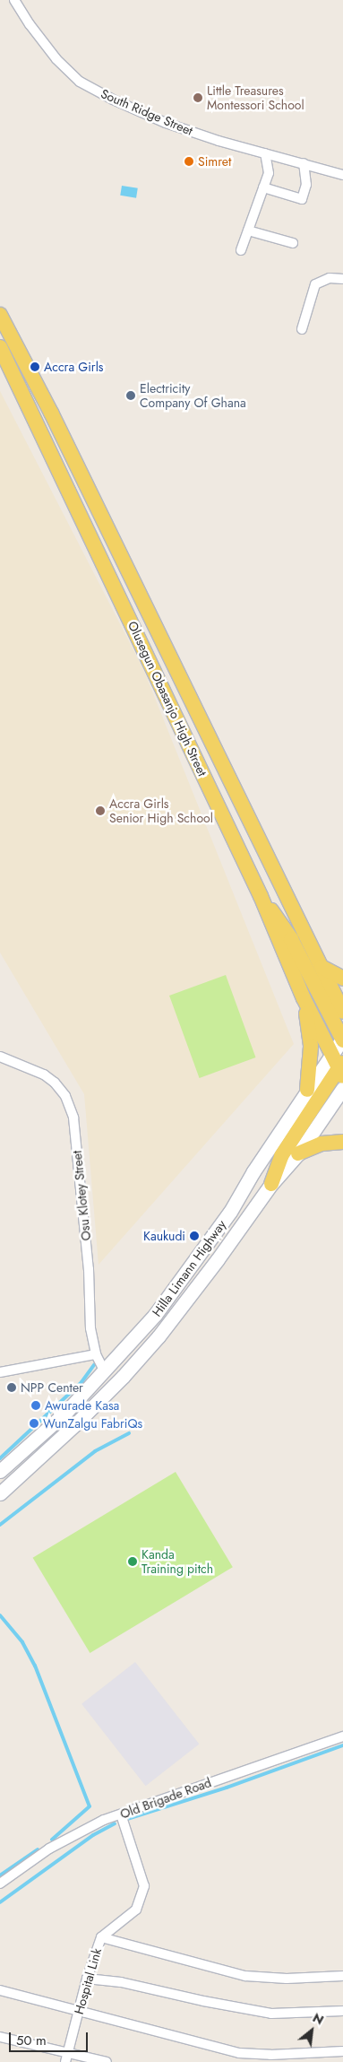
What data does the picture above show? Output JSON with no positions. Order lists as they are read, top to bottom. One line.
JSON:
{"streets":{"main road":["Olusegun Obasanjo High Street","Hilla Limann Highway"],"street":["South Ridge Street","Osu Klotey Street","Old Brigade Road","Hospital Link"]},"crossings":[["Olusegun Obasanjo High Street","Hilla Limann Highway"],["Osu Klotey Street","Hilla Limann Highway"],["Old Brigade Road","Hospital Link"]],"places":["Little Treasures Montessori School","Simret","Accra Girls","Electricity Company Of Ghana","Accra Girls Senior High School","Kaukudi","NPP Center","Awurade Kasa","WunZalgu FabriQs","Kanda Training pitch"],"scale_bar":"50 m","north":"top right"}
